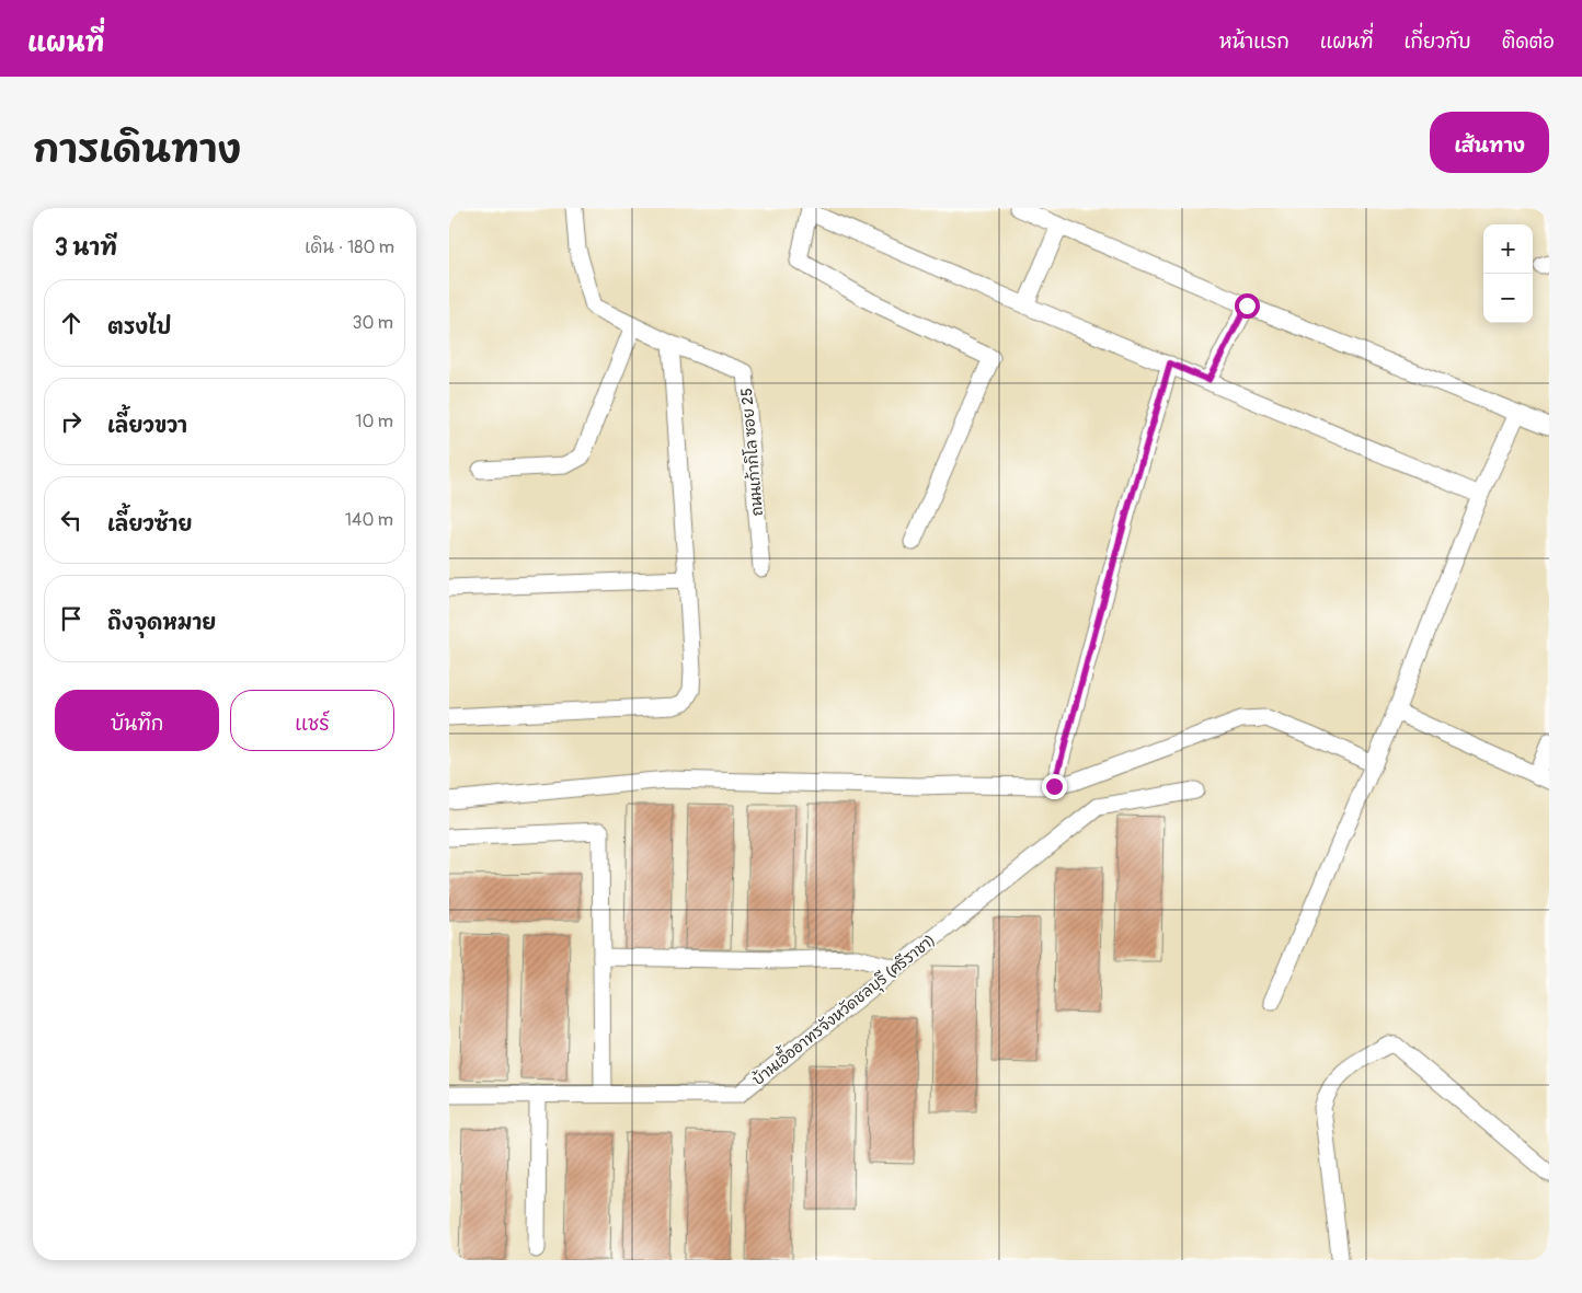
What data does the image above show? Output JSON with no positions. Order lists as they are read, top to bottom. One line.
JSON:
{"streets":{"street":["ถนนเก้ากิโล ซอย 25","บ้านเอื้ออาทรจังหวัดชลบุรี (ศรีราชา)"]},"page":{"header":"แผนที่","nav":["หน้าแรก","แผนที่","เกี่ยวกับ","ติดต่อ"],"title":"การเดินทาง","buttons":["เส้นทาง",["บันทึก","แชร์"]],"heading":["3 นาที","เดิน · 180 m"],"map_buttons":["+","−"],"list":[["ตรงไป","30 m"],["เลี้ยวขวา","10 m"],["เลี้ยวซ้าย","140 m"],"ถึงจุดหมาย"]}}
